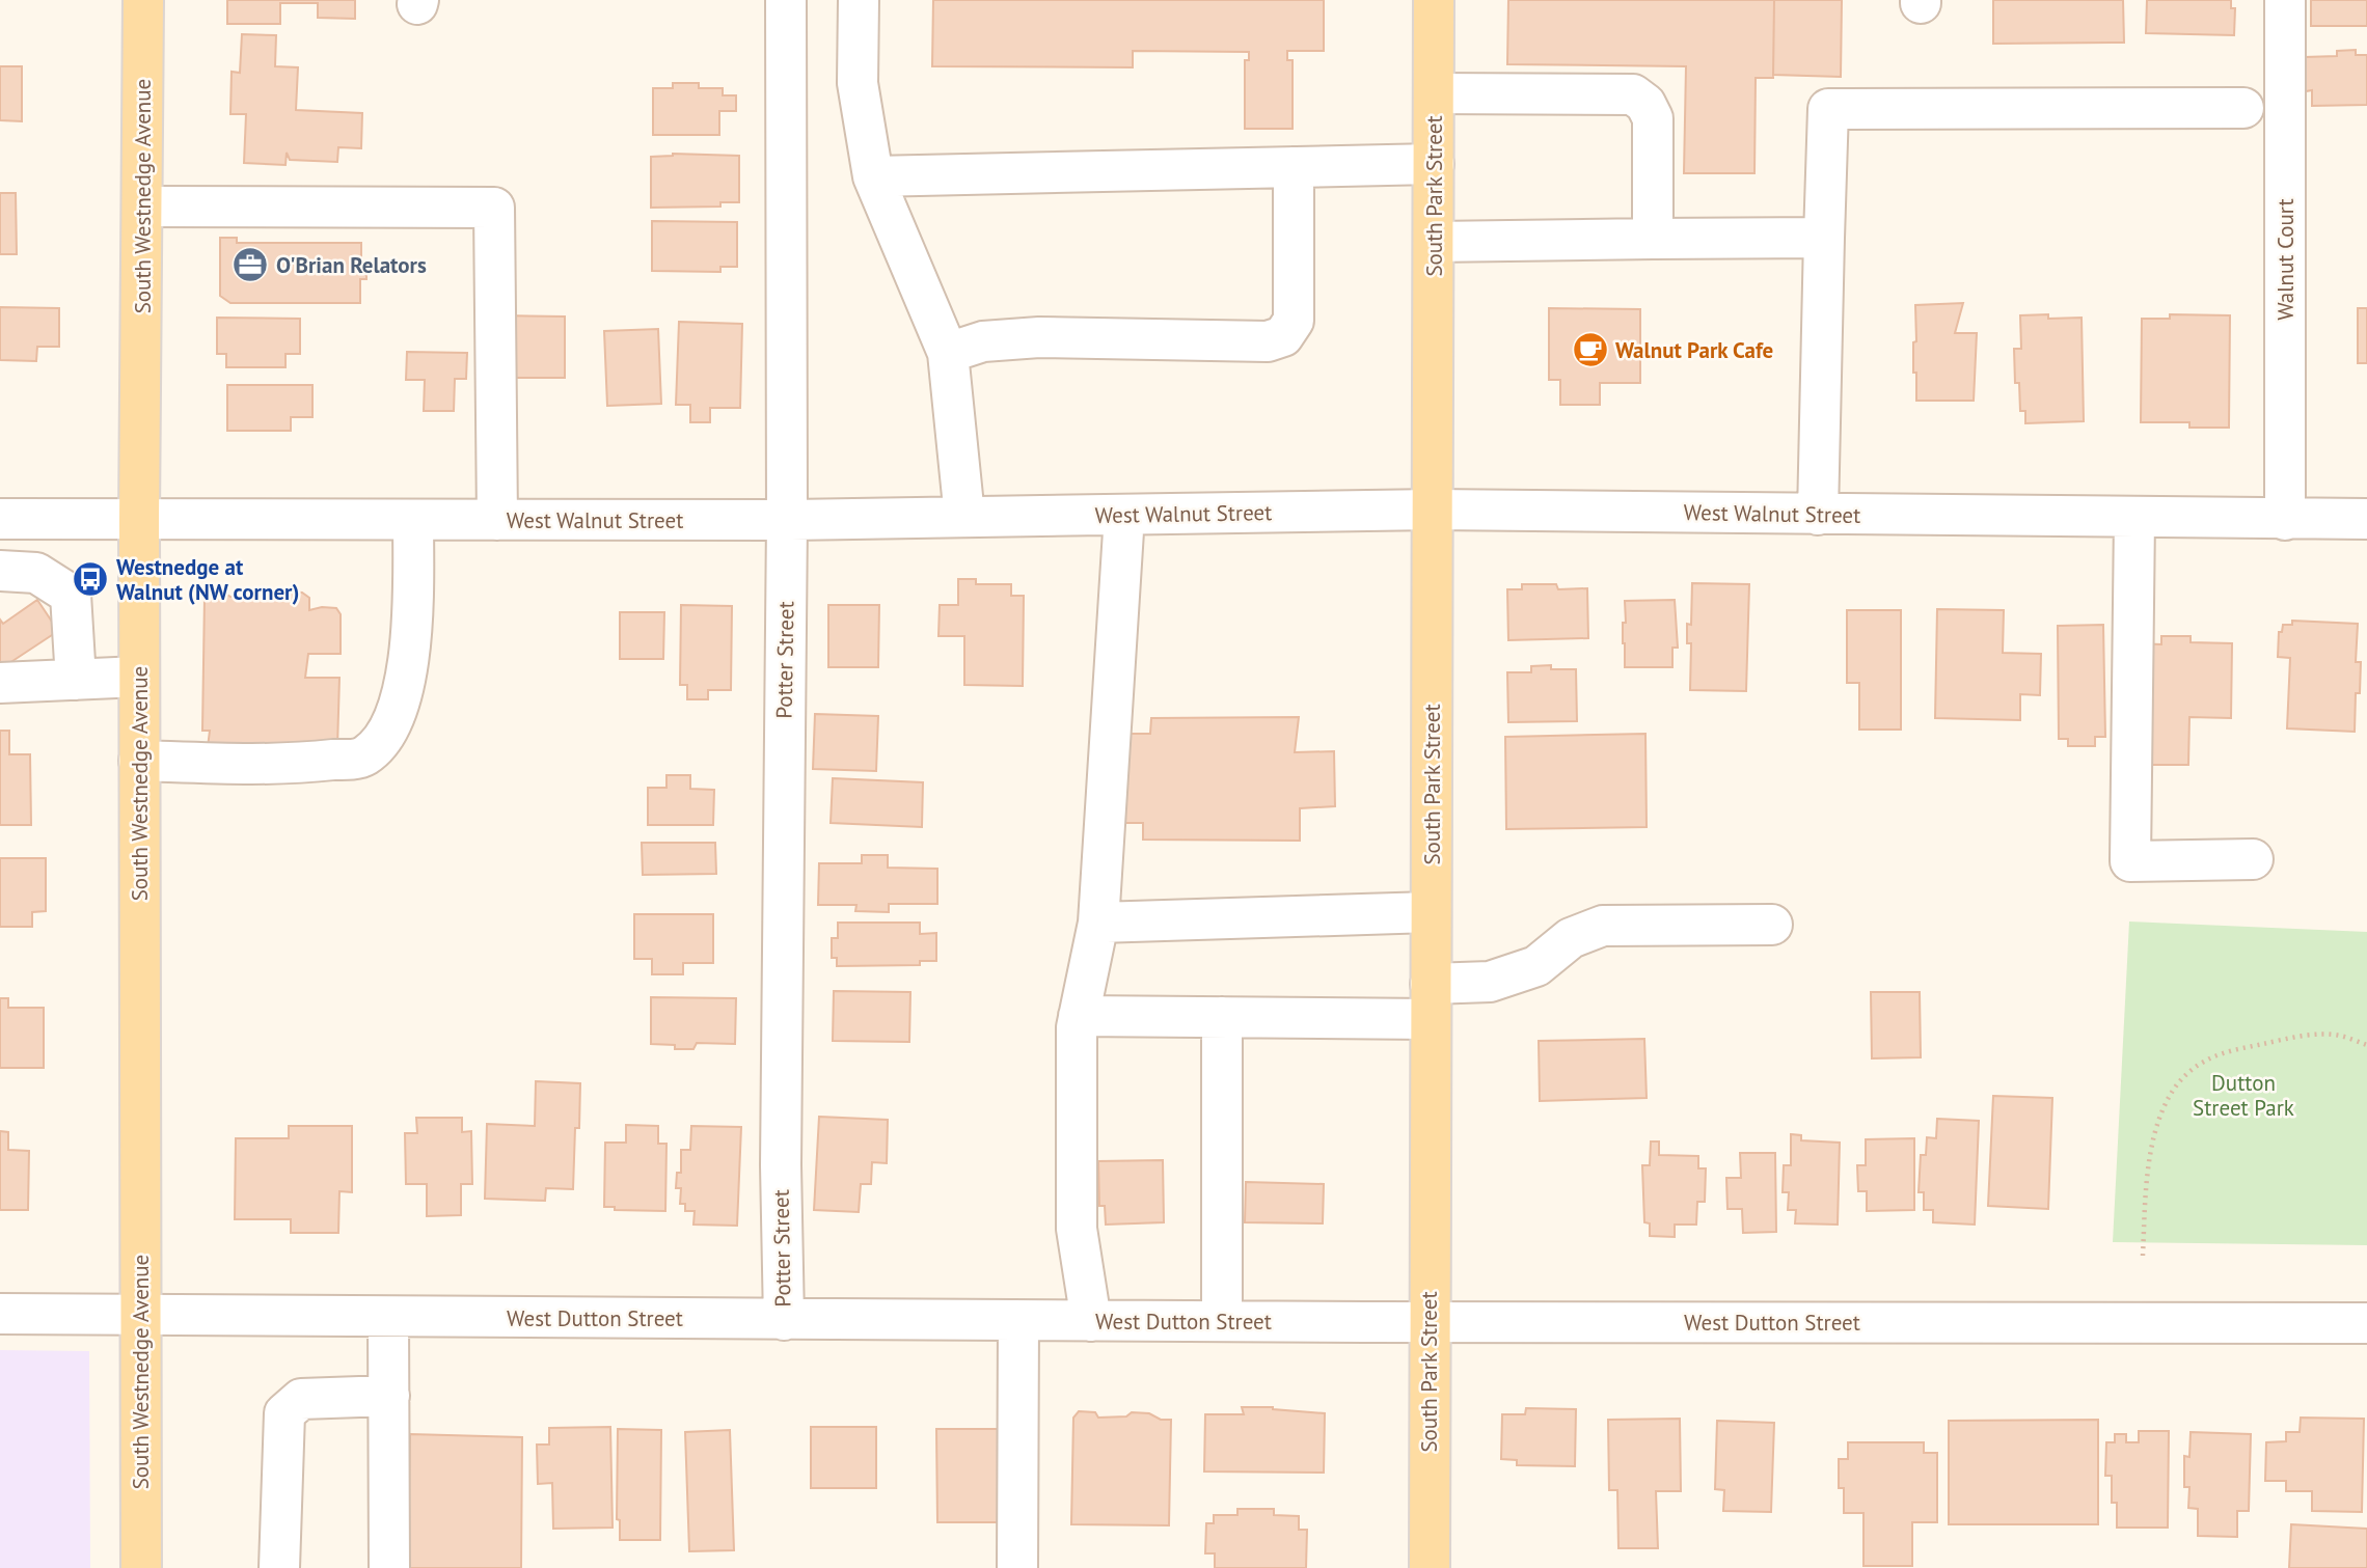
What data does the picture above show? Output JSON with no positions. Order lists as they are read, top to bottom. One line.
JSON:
{"streets":{"main road":["South Westnedge Avenue","South Park Street"],"street":["Walnut Court","West Walnut Street","Potter Street","West Dutton Street"]},"crossings":[["South Westnedge Avenue","West Walnut Street"],["South Westnedge Avenue","West Dutton Street"],["South Park Street","West Walnut Street"],["South Park Street","West Dutton Street"],["Walnut Court","West Walnut Street"],["West Walnut Street","Potter Street"],["Potter Street","West Dutton Street"]],"parks":["Dutton Street Park"],"places":{"office":["O'Brian Relators"],"cafe":["Walnut Park Cafe"],"bus stop":["Westnedge at Walnut (NW corner)"]}}
